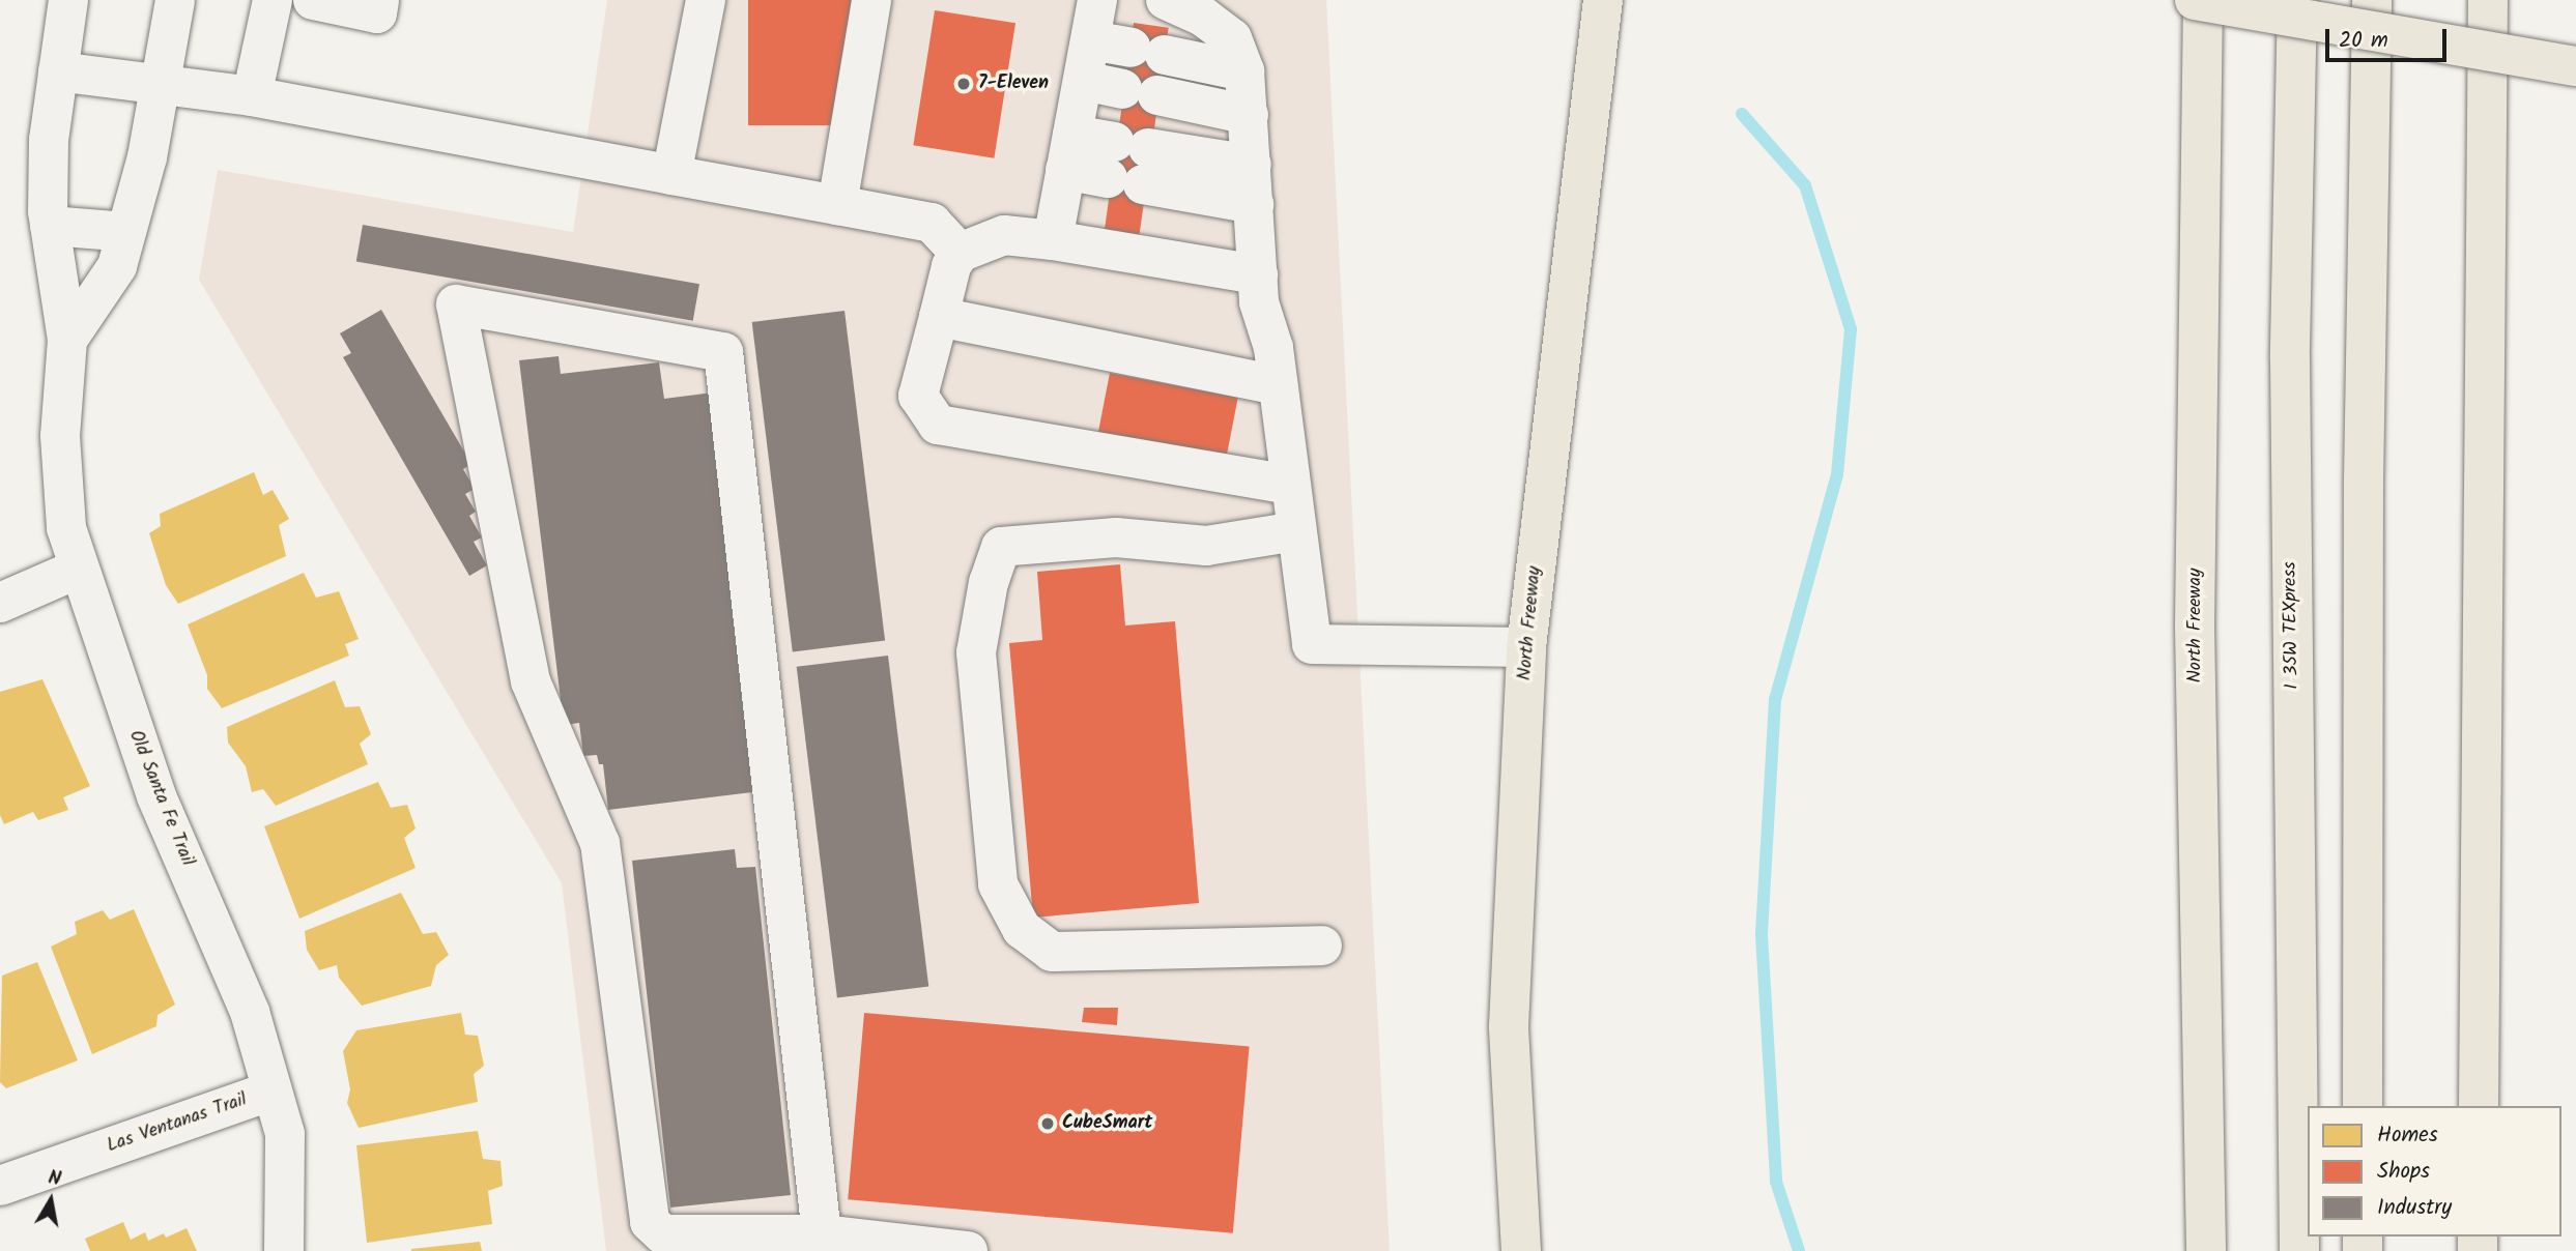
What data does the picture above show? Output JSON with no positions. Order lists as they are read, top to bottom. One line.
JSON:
{"streets":{"main road":["North Freeway","I 35W TEXpress"],"street":["Old Santa Fe Trail","Las Ventanas Trail"]},"crossings":[["Old Santa Fe Trail","Las Ventanas Trail"]],"places":["7-Eleven","CubeSmart"],"legend":["Homes","Shops","Industry"],"scale_bar":"20 m","north":"top"}
